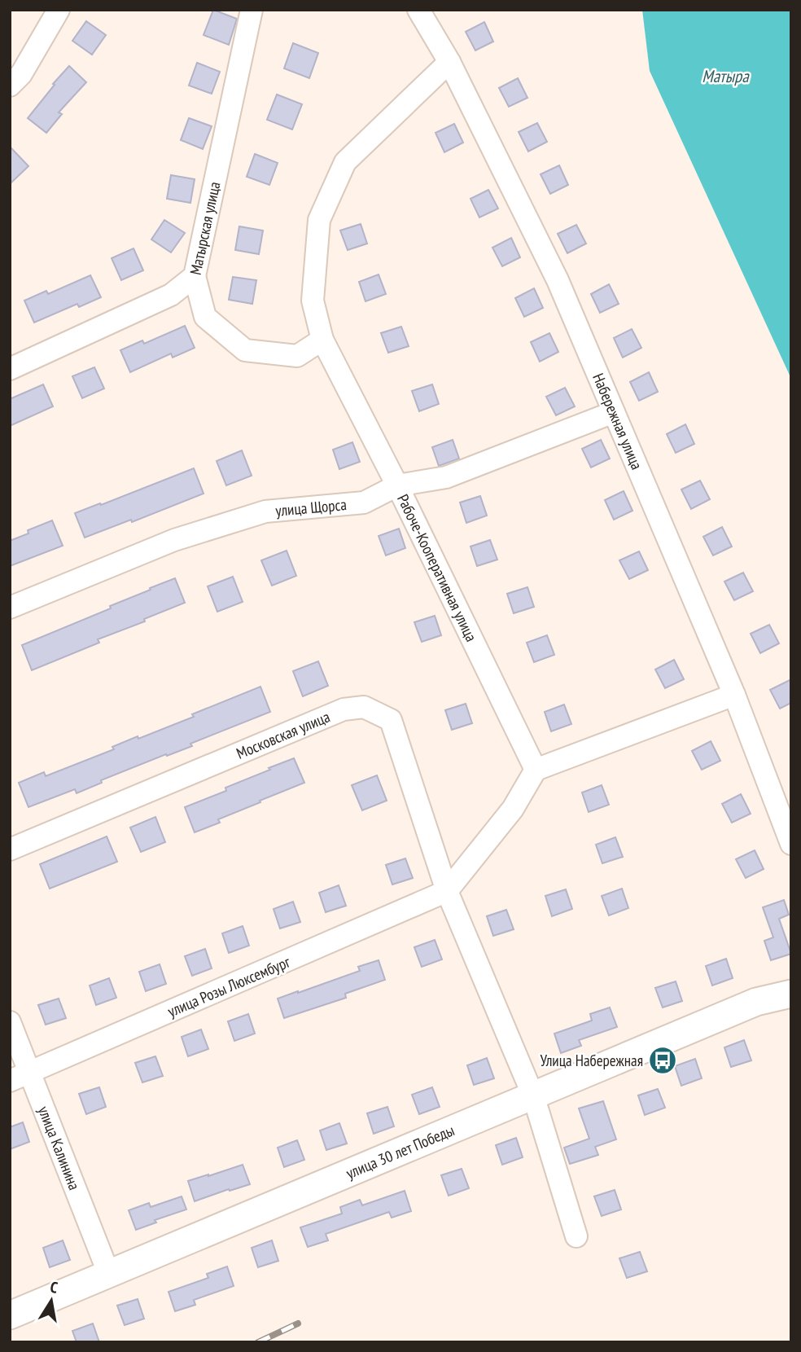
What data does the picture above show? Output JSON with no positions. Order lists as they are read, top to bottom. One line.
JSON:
{"streets":{"main road":["улица 30 лет Победы"],"street":["Матырская улица","Набережная улица","улица Щорса","Рабоче-Кооперативная улица","Московская улица","улица Розы Люксембург","улица Калинина"]},"crossings":[["Набережная улица","улица Щорса"],["Набережная улица","Рабоче-Кооперативная улица"],["улица Щорса","Рабоче-Кооперативная улица"],["Московская улица","улица Розы Люксембург"],["улица Розы Люксембург","улица Калинина"],["улица Калинина","улица 30 лет Победы"]],"water":["Матыра"],"places":{"bus stop":["Улица Набережная"]},"north":"top"}
